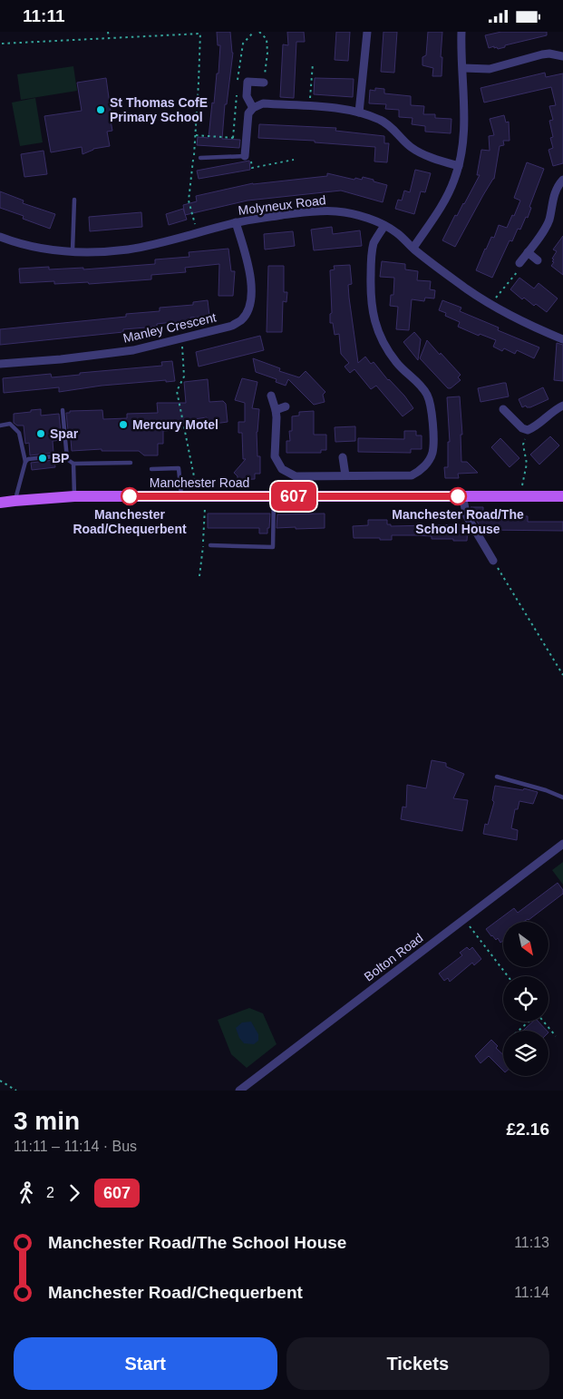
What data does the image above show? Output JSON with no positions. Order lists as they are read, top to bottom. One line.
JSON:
{"streets":{"main road":["Manchester Road"],"street":["Molyneux Road","Manley Crescent","Bolton Road"]},"crossings":[["Molyneux Road","Manley Crescent"]],"places":["St Thomas CofE Primary School","Mercury Motel","Spar","BP","Manchester Road/Chequerbent","Manchester Road/The School House"],"lines":["bus line 607"],"north":"bottom right","page":{"status":"11:11","on_map":"607","heading":["3 min","11:11 – 11:14 · Bus","£2.16"],"legs":["2","607"],"list":[{"name":"Manchester Road/The School House","value":"11:13"},{"name":"Manchester Road/Chequerbent","value":"11:14"}],"buttons":["Start","Tickets"]}}
